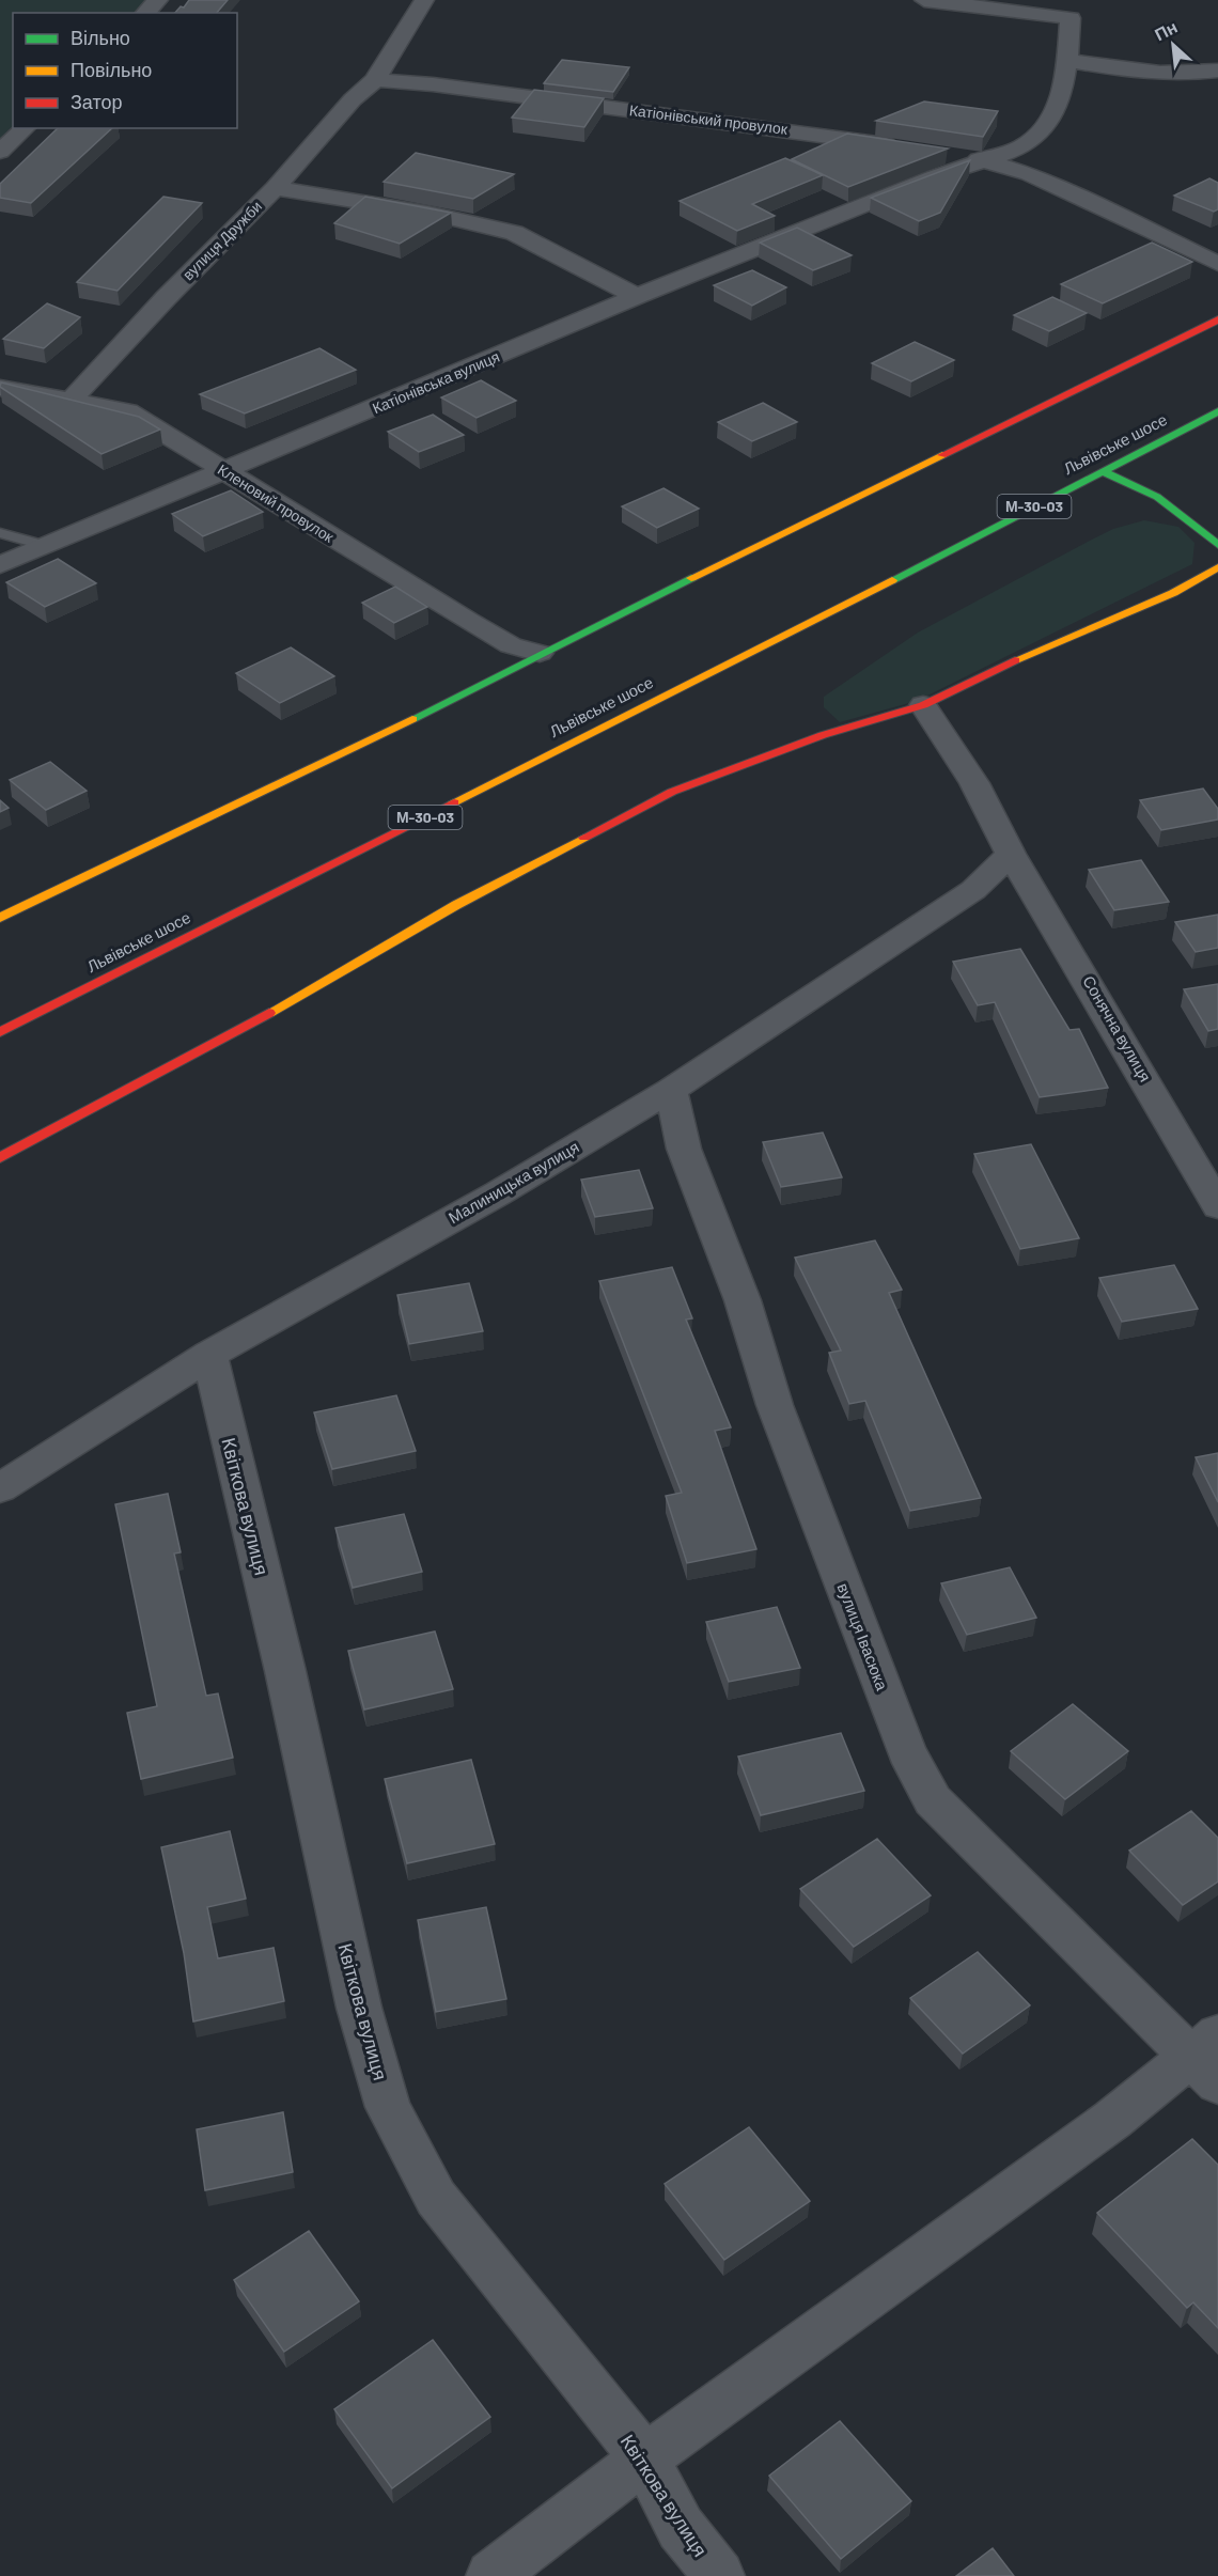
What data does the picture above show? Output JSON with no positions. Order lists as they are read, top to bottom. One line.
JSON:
{"streets":{"street":["Катіонівський провулок","вулиця Дружби","Катіонівська вулиця","Львівське шосе","Кленовий провулок","М-30-03","Сонячна вулиця","Малиницька вулиця","Квіткова вулиця","вулиця Івасюка"]},"crossings":[["Катіонівський провулок","вулиця Дружби"],["вулиця Дружби","Кленовий провулок"],["Катіонівська вулиця","Кленовий провулок"],["Сонячна вулиця","Малиницька вулиця"],["Малиницька вулиця","Квіткова вулиця"],["Малиницька вулиця","вулиця Івасюка"]],"legend":["Вільно","Повільно","Затор"],"north":"top left"}
